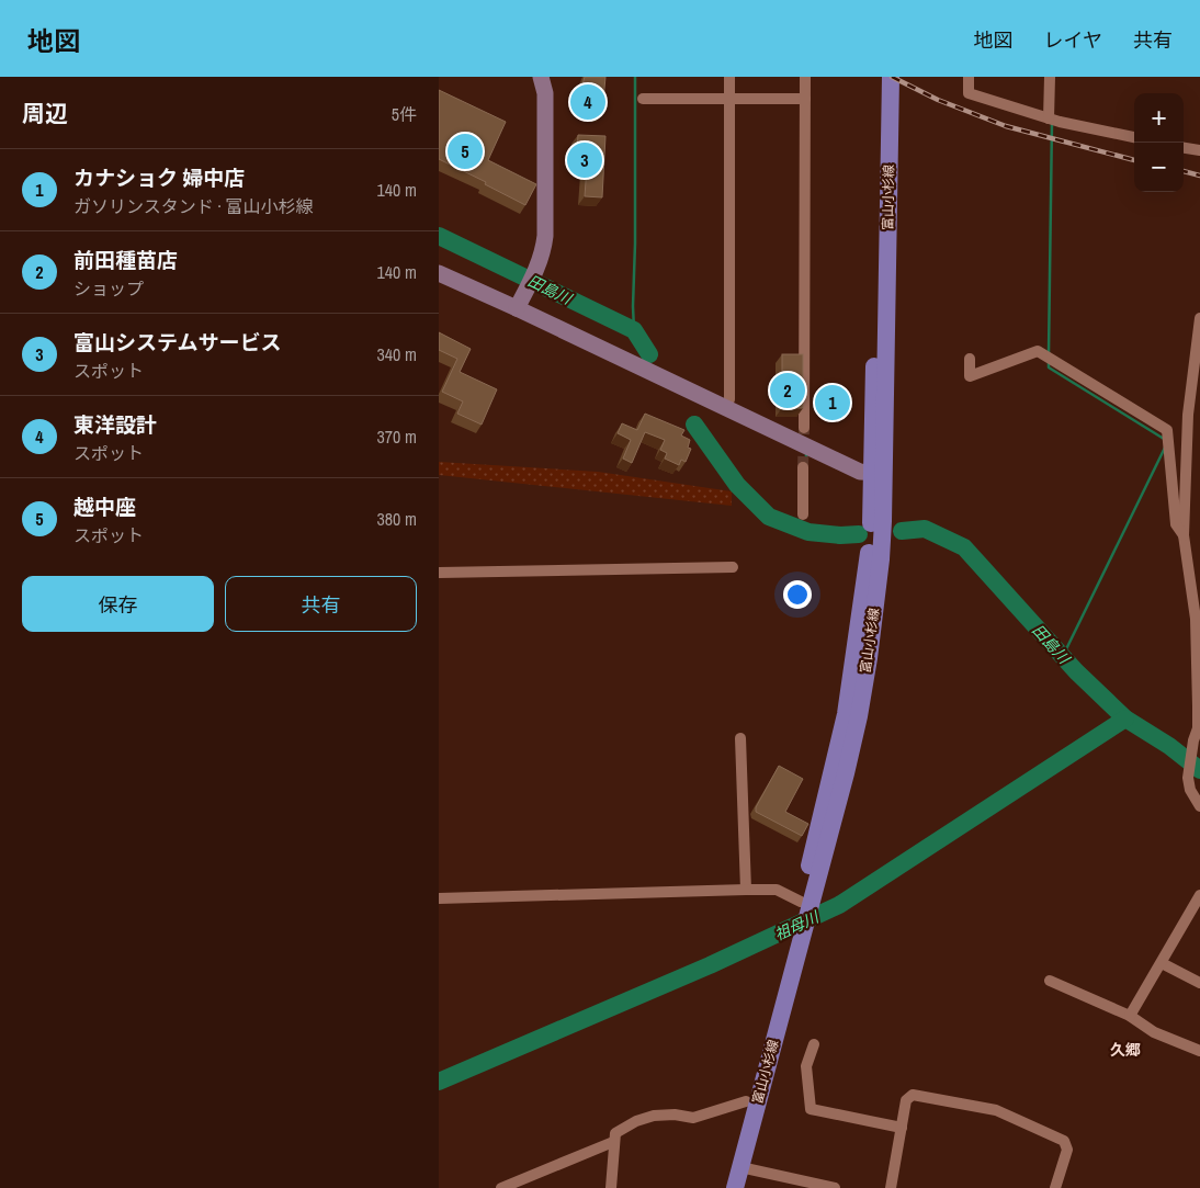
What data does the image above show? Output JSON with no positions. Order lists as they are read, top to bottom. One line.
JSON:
{"streets":{"main road":["富山小杉線"]},"districts":["久郷"],"water":["田島川","祖母川"],"page":{"header":"地図","nav":["地図","レイヤ","共有"],"heading":["周辺","5件"],"pins":["4","5","3","2","1"],"map_buttons":["+","−"],"list":[{"mark":"1","name":"カナショク 婦中店","note":"ガソリンスタンド · 富山小杉線","value":"140 m"},{"mark":"2","name":"前田種苗店","note":"ショップ","value":"140 m"},{"mark":"3","name":"富山システムサービス","note":"スポット","value":"340 m"},{"mark":"4","name":"東洋設計","note":"スポット","value":"370 m"},{"mark":"5","name":"越中座","note":"スポット","value":"380 m"}],"buttons":["保存","共有"]}}
